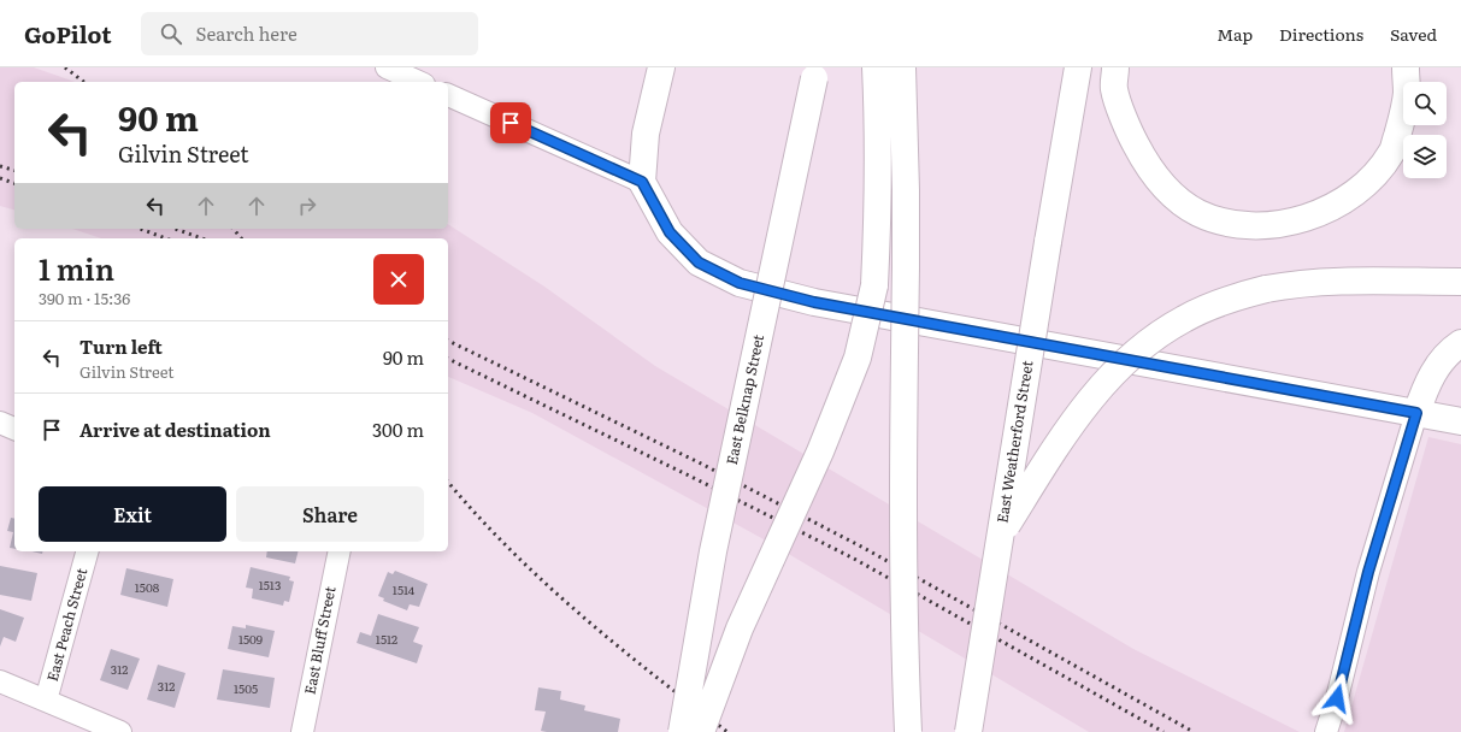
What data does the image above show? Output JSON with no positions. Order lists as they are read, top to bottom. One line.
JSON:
{"streets":{"main road":["East Belknap Street","East Weatherford Street"],"street":["East Peach Street","East Bluff Street"]},"house_numbers":["1513","1508","1514","1509","1512","312","312","1505"],"page":{"header":"GoPilot","search":"Search here","nav":["Map","Directions","Saved"],"turn":["90 m","Gilvin Street"],"heading":["1 min","390 m · 15:36"],"list":[{"name":"Turn left","note":"Gilvin Street","value":"90 m"},{"name":"Arrive at destination","value":"300 m"}],"buttons":["Exit","Share"]}}
